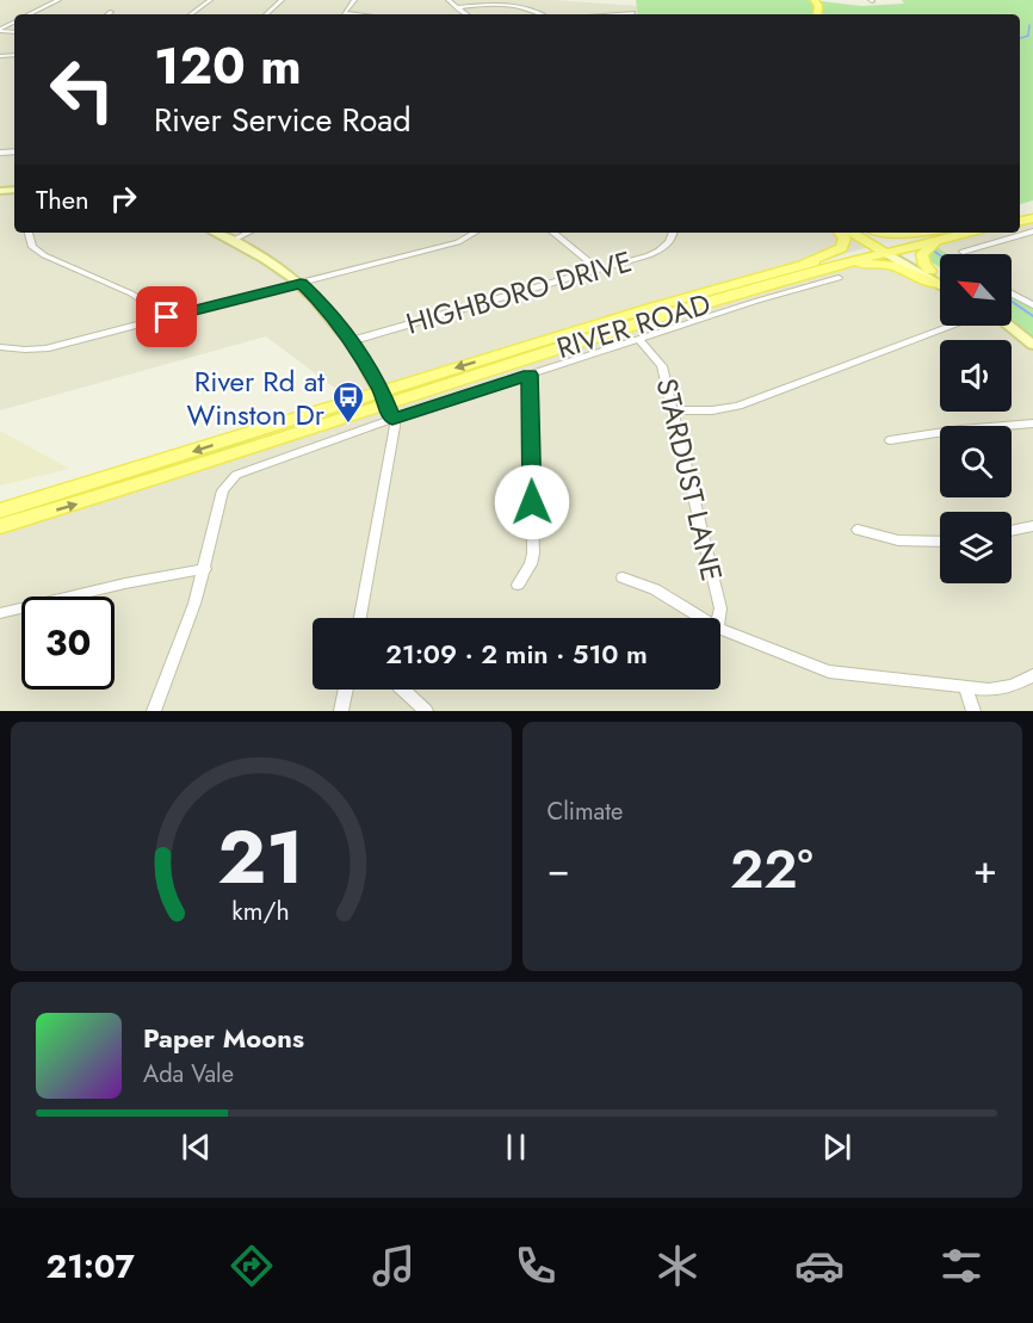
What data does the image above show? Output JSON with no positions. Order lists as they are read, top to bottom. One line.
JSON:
{"streets":{"main road":["RIVER ROAD"],"street":["HIGHBORO DRIVE","STARDUST LANE"]},"places":{"bus stop":["River Rd at Winston Dr"]},"north":"top left","page":{"turn":["120 m","River Service Road"],"then":"Then","limit":"30","trip":"21:09 · 2 min · 510 m","tile":"Climate","heat":["−","22°","+"],"song":["Paper Moons","Ada Vale"],"tabs":"21:07","gauge":["21","km/h"]}}
